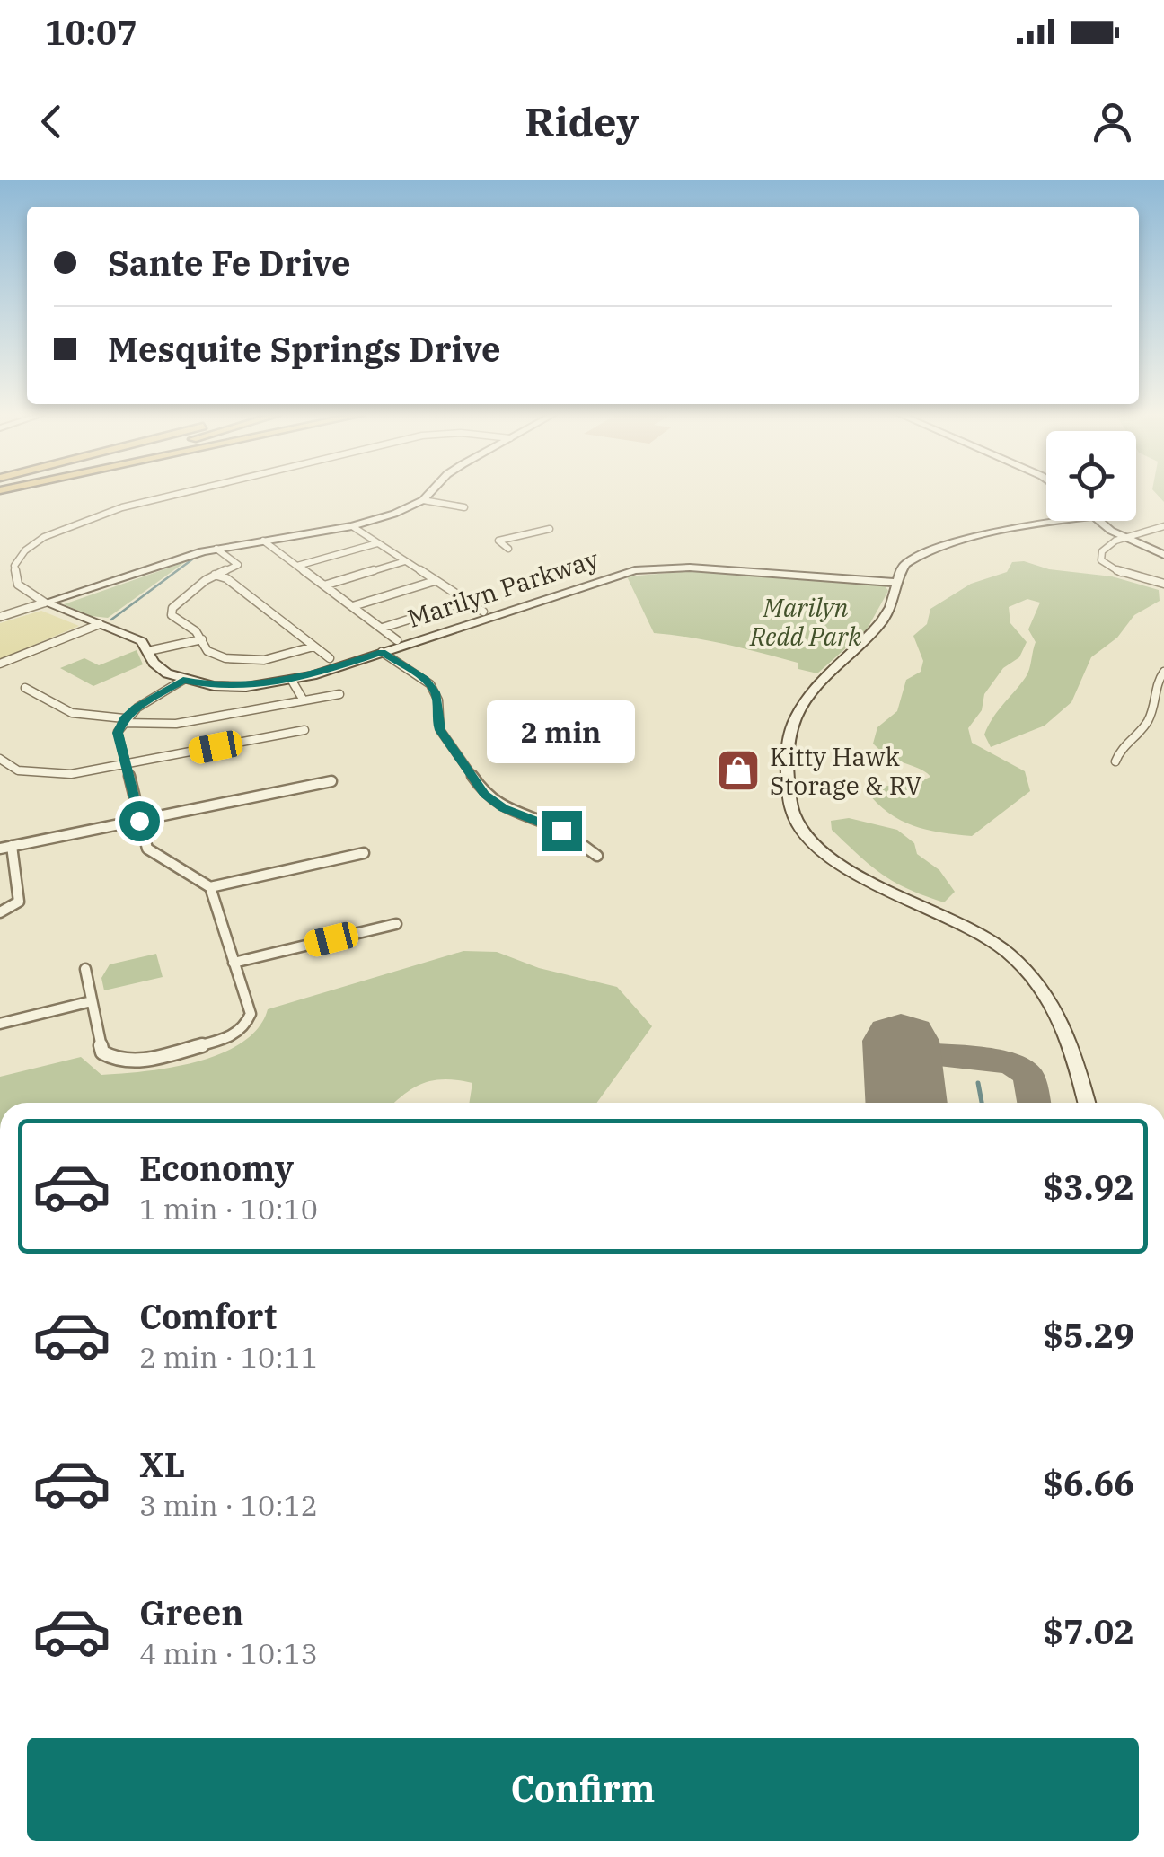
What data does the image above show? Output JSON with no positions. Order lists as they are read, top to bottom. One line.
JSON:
{"streets":{"street":["Marilyn Parkway"]},"parks":["Marilyn Redd Park"],"places":{"shop":["Kitty Hawk Storage & RV"]},"page":{"status":"10:07","header":"Ridey","banner":["Sante Fe Drive","Mesquite Springs Drive"],"bubble":"2 min","list":[{"name":"Economy","note":"1 min · 10:10","value":"$3.92"},{"name":"Comfort","note":"2 min · 10:11","value":"$5.29"},{"name":"XL","note":"3 min · 10:12","value":"$6.66"},{"name":"Green","note":"4 min · 10:13","value":"$7.02"}],"buttons":"Confirm"}}
